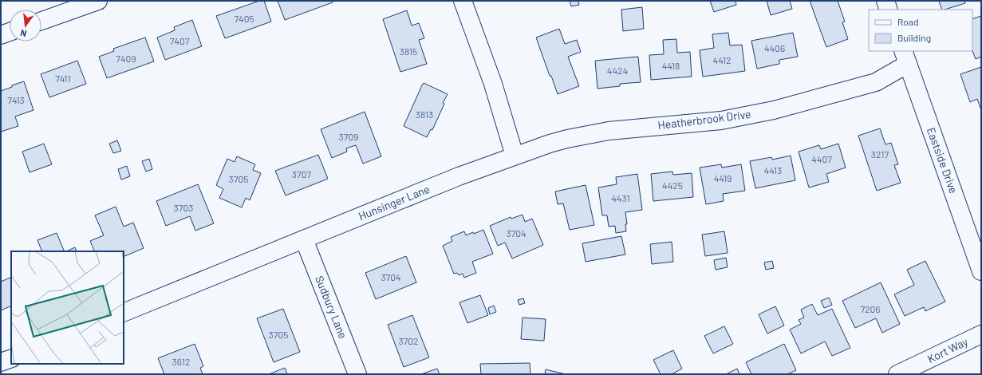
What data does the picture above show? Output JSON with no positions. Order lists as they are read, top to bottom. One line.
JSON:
{"streets":{"street":["Heatherbrook Drive","Eastside Drive","Hunsinger Lane","Sudbury Lane","Kort Way"]},"crossings":[["Heatherbrook Drive","Eastside Drive"],["Heatherbrook Drive","Hunsinger Lane"],["Hunsinger Lane","Sudbury Lane"]],"house_numbers":["7405","7407","4406","3815","7409","4412","4418","4424","7411","7413","3813","3709","3217","4407","4413","3707","4419","3705","4425","4431","3703","3704","3704","7206","3705","3702","3612"],"legend":["Road","Building"],"north":"bottom"}
